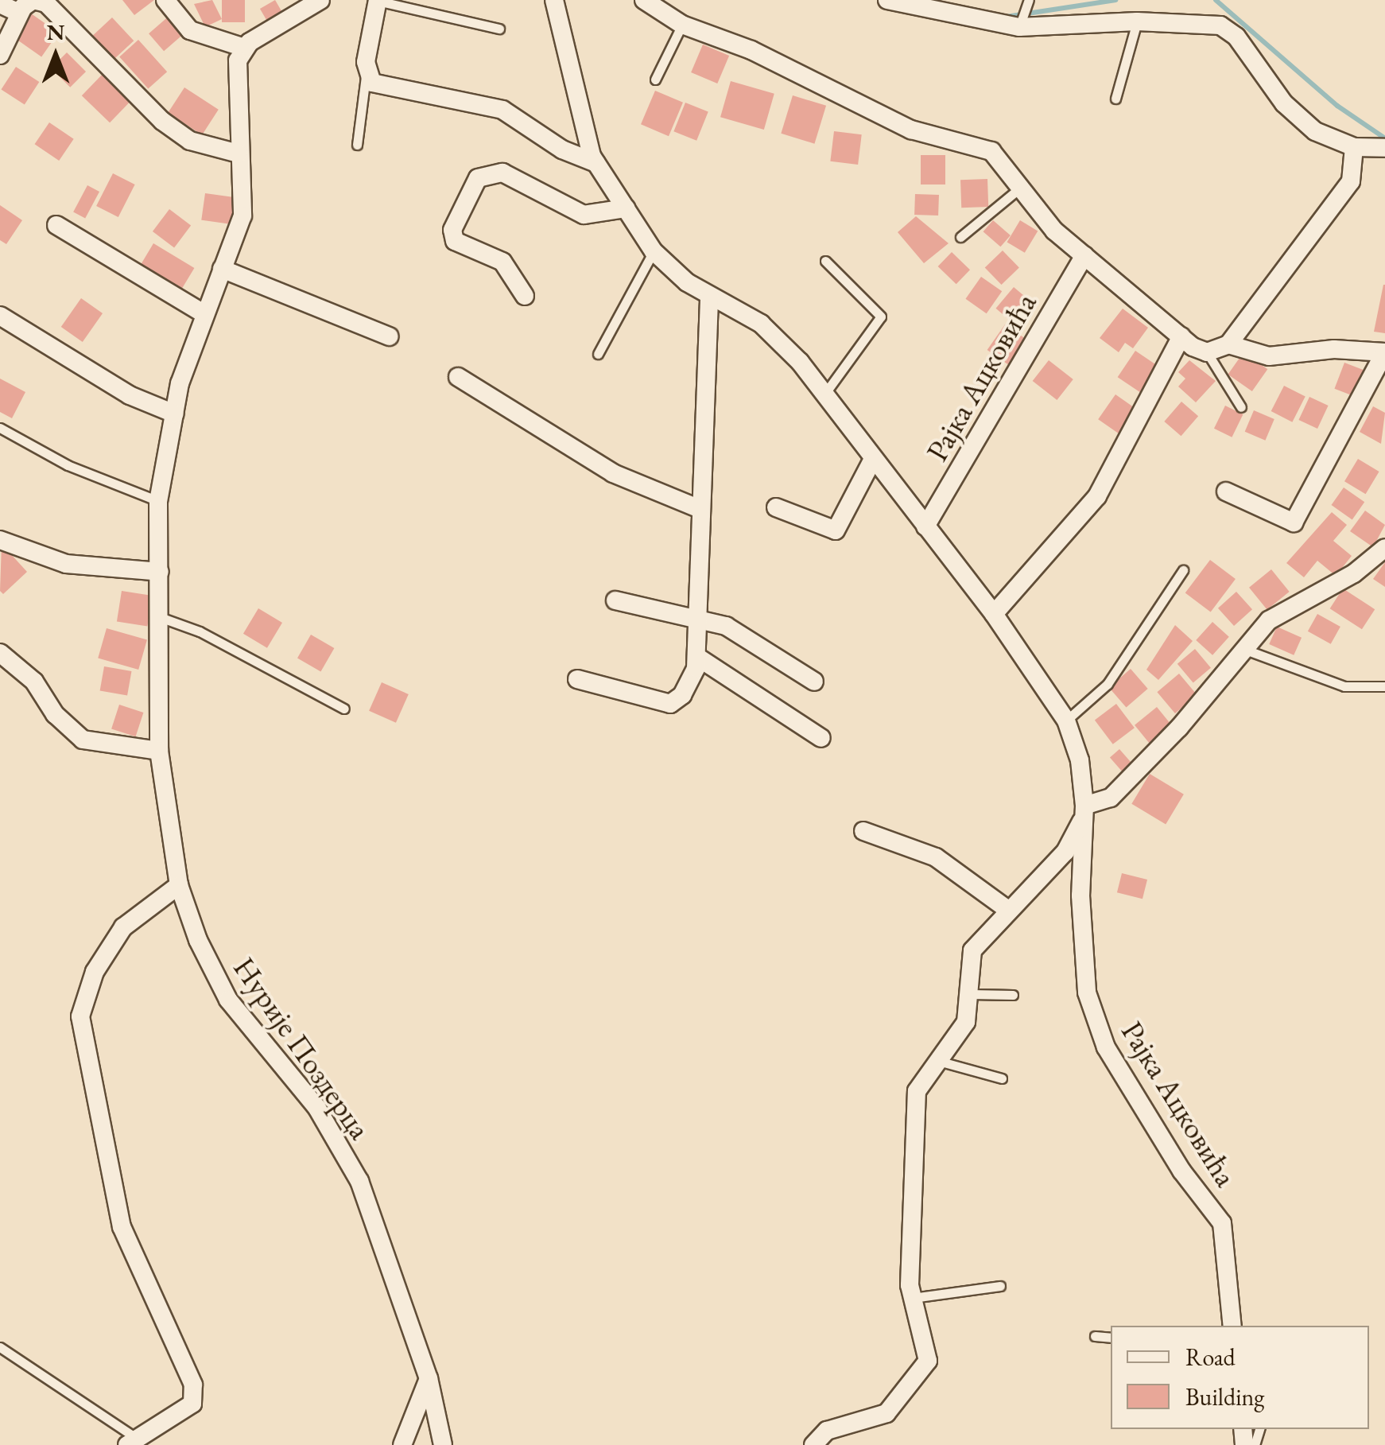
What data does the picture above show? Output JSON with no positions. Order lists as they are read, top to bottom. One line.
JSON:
{"streets":{"street":["Рајка Ацковића","Нурије Поздерца"]},"legend":["Road","Building"],"north":"top"}
